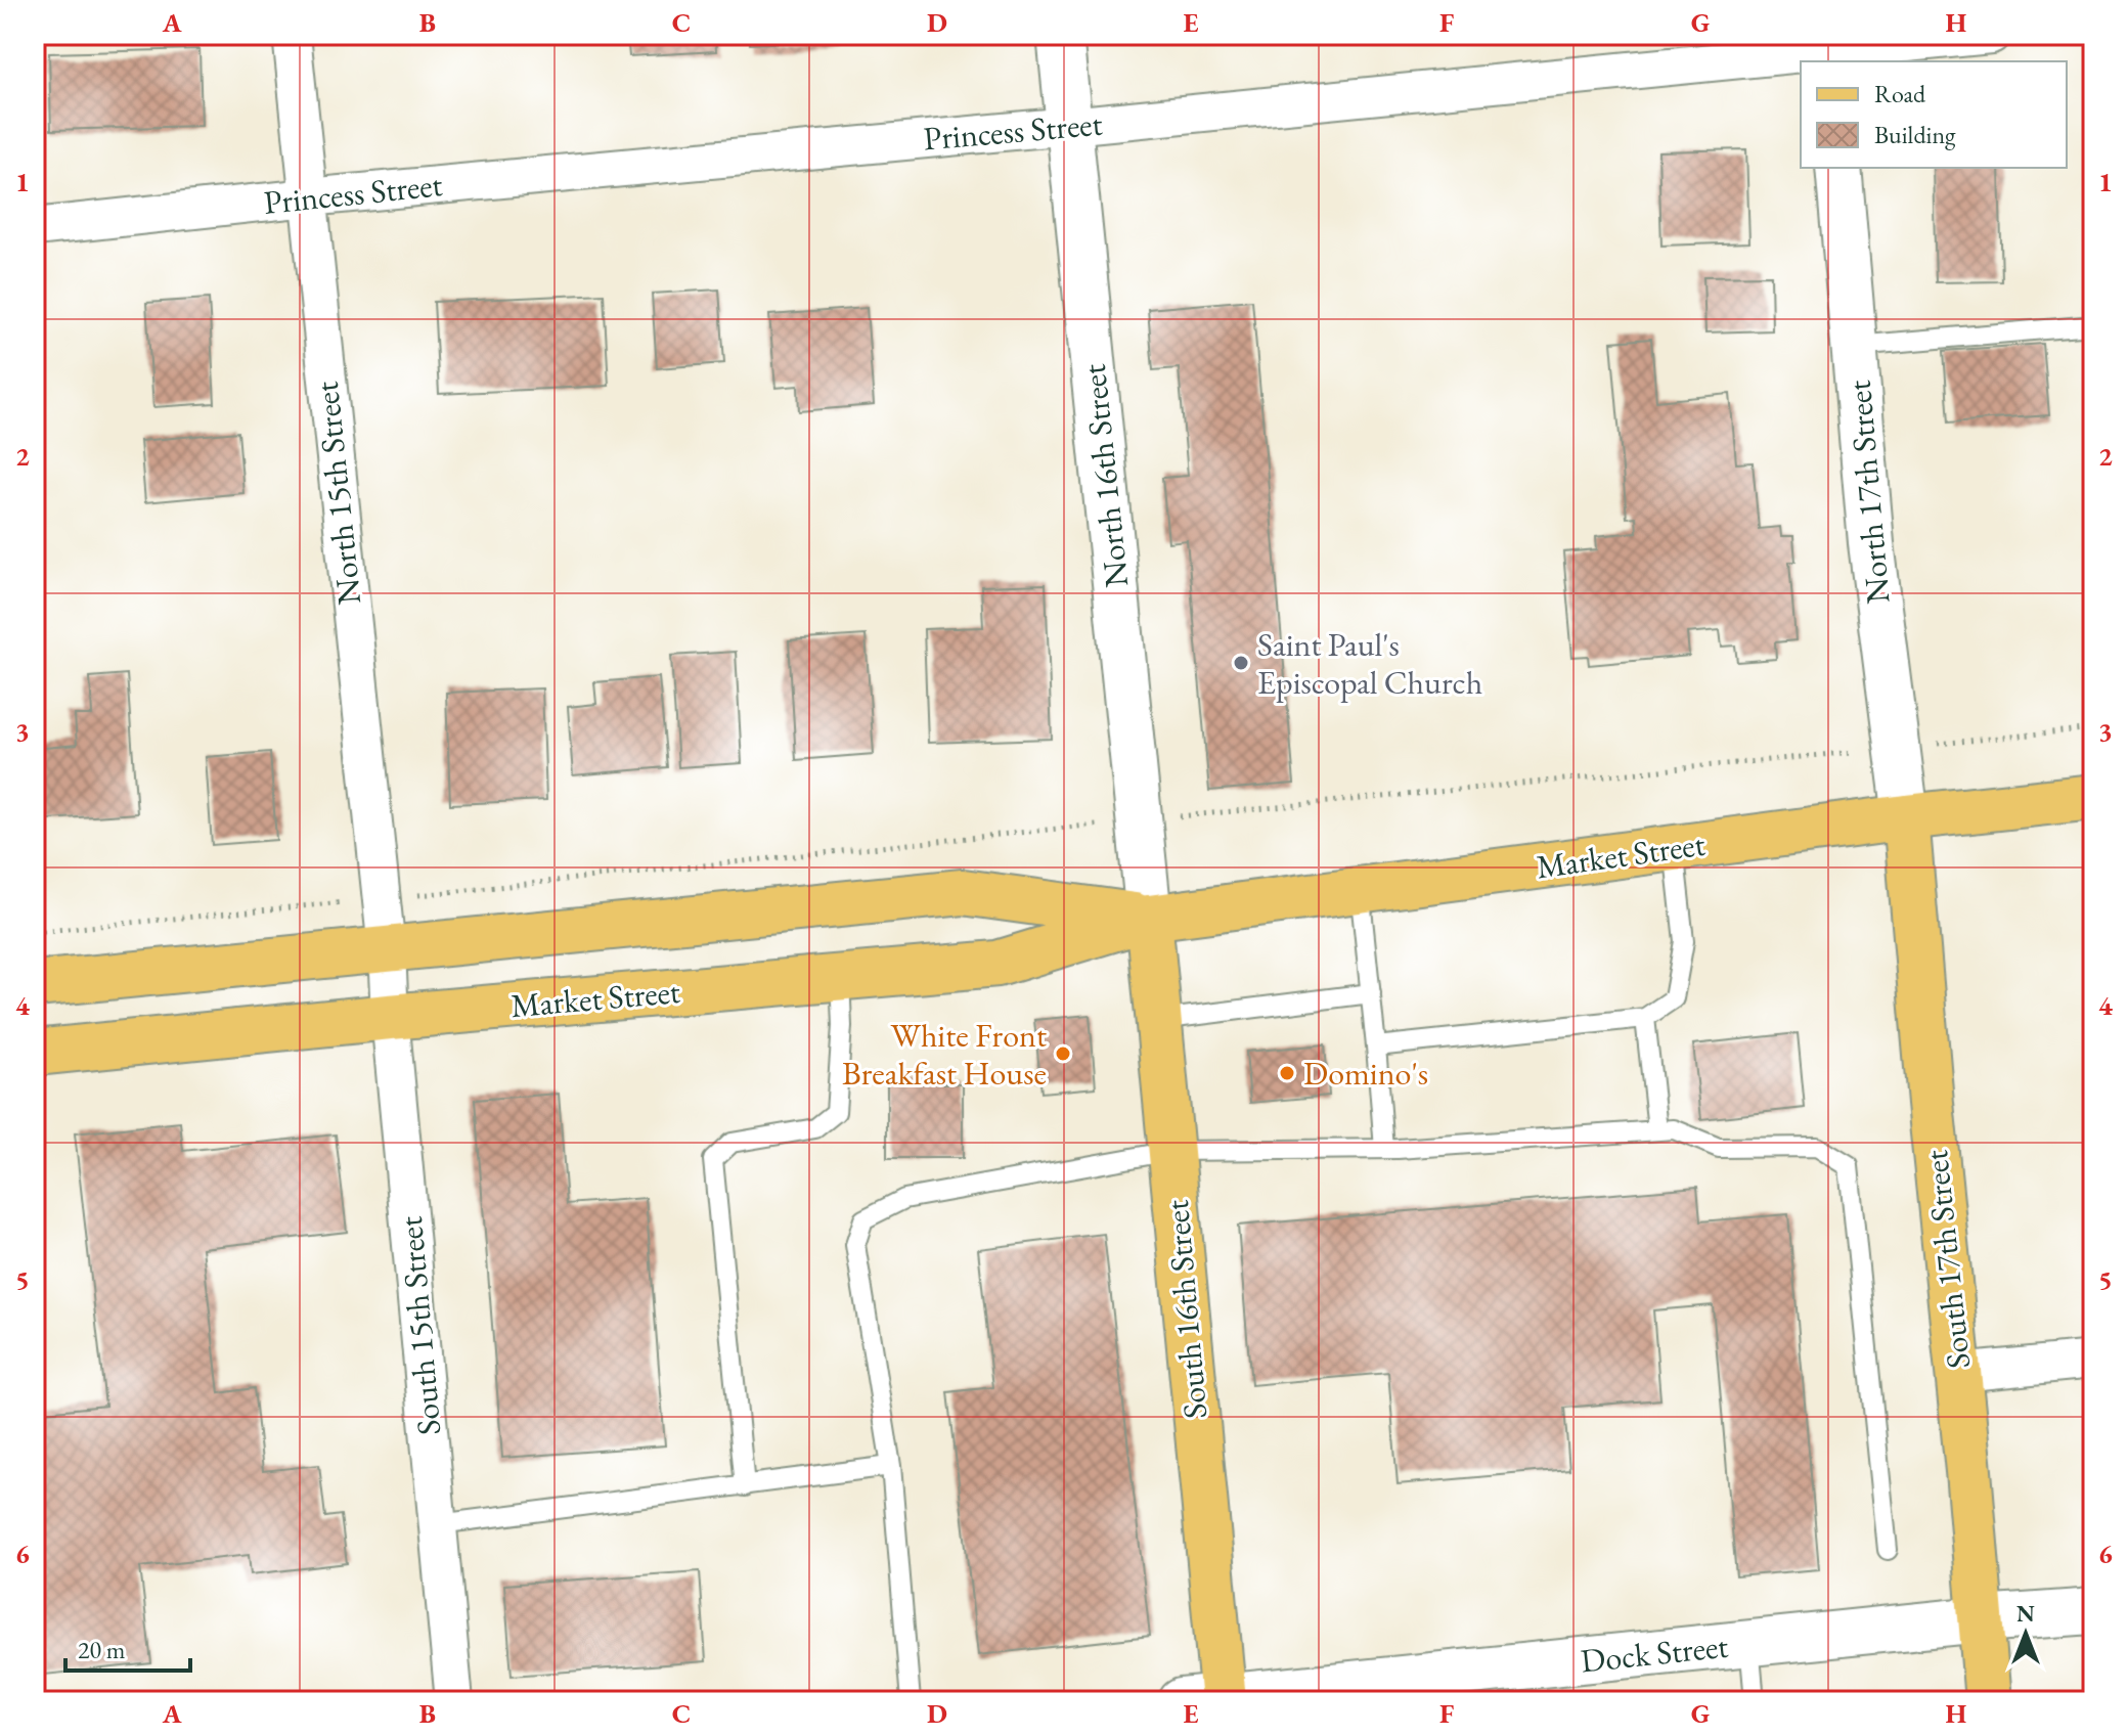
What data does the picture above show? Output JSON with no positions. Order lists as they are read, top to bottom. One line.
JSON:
{"streets":{"main road":["Market Street","South 17th Street","South 16th Street"],"street":["Princess Street","North 16th Street","North 17th Street","North 15th Street","South 15th Street","Dock Street"]},"crossings":[["Princess Street","North 16th Street"],["Princess Street","North 15th Street"],["North 16th Street","Market Street"],["North 16th Street","South 16th Street"],["North 17th Street","Market Street"],["North 17th Street","South 17th Street"],["North 15th Street","Market Street"],["North 15th Street","South 15th Street"],["Market Street","South 17th Street"],["Market Street","South 16th Street"],["Market Street","South 15th Street"],["South 17th Street","Dock Street"],["South 16th Street","Dock Street"]],"places":["Saint Paul's Episcopal Church","White Front Breakfast House","Domino's"],"legend":["Road","Building"],"scale_bar":"20 m","north":"top","grid":{"columns":["A","B","C","D","E","F","G","H"],"rows":["1","2","3","4","5","6"]}}
